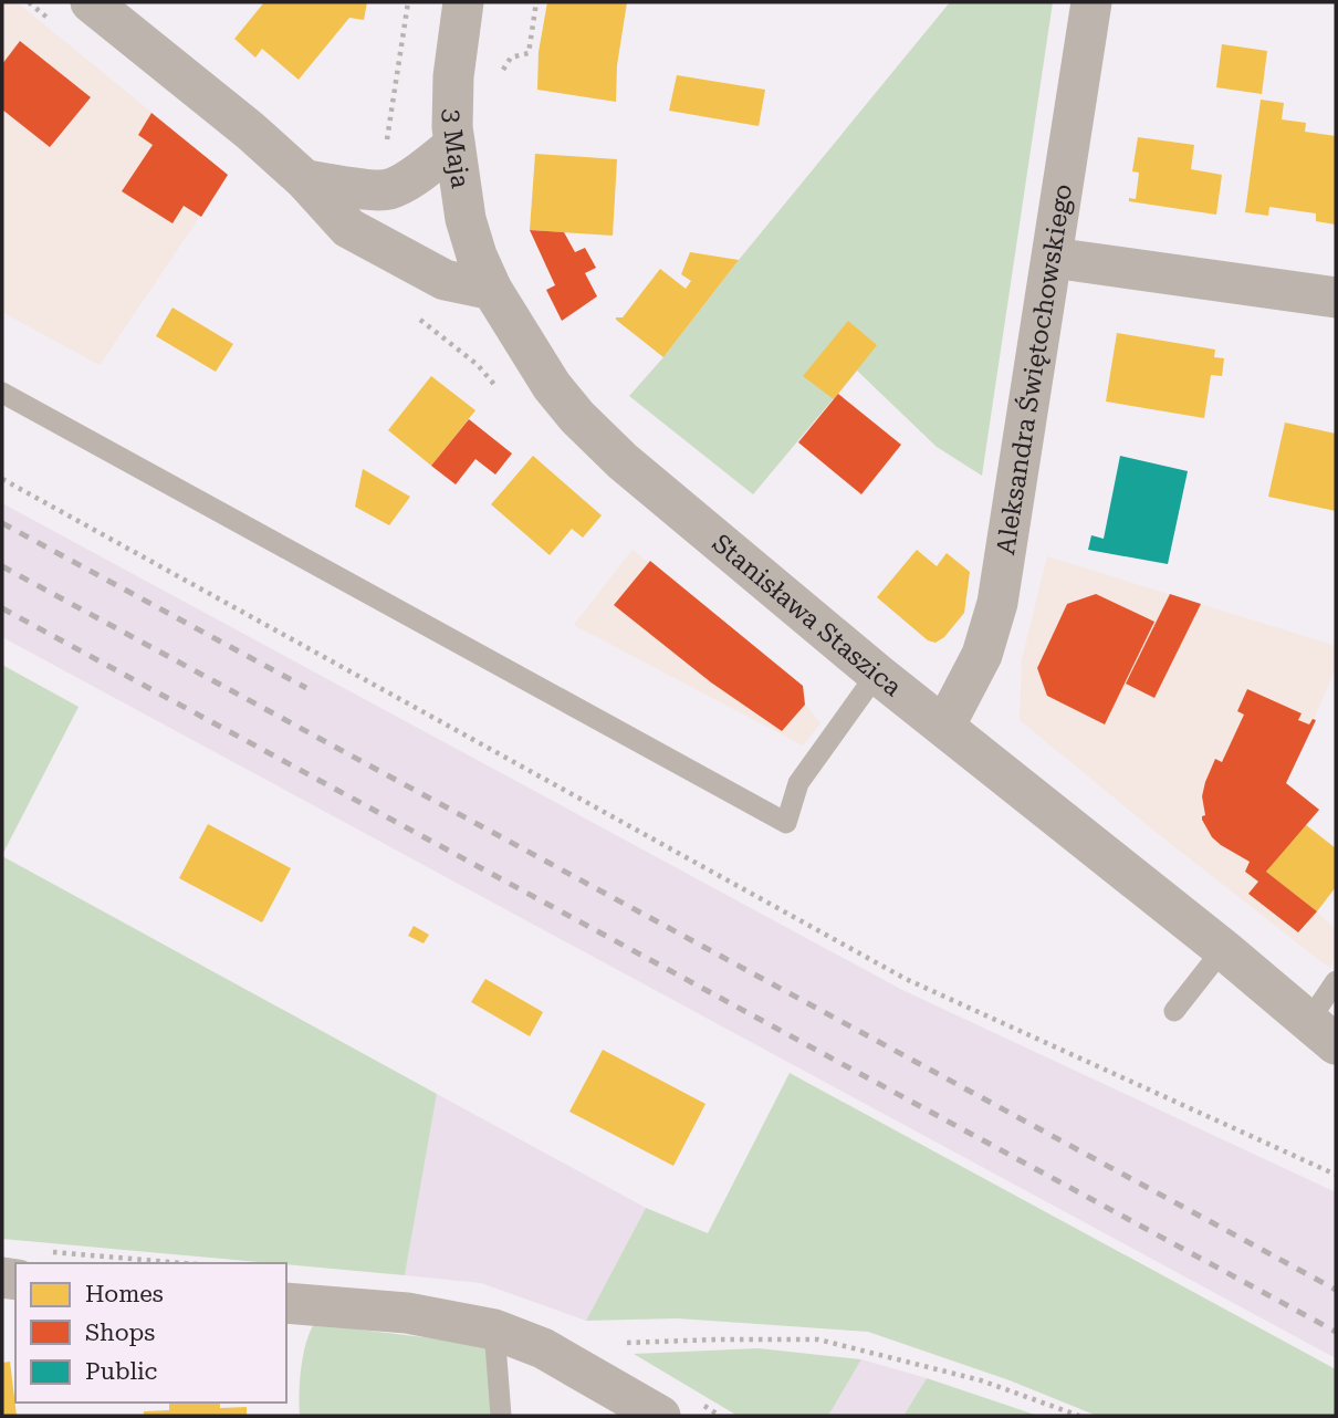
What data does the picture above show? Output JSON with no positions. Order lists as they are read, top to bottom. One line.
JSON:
{"streets":{"street":["3 Maja","Aleksandra Świętochowskiego","Stanisława Staszica"]},"crossings":[["3 Maja","Stanisława Staszica"],["Aleksandra Świętochowskiego","Stanisława Staszica"]],"legend":["Homes","Shops","Public"]}
